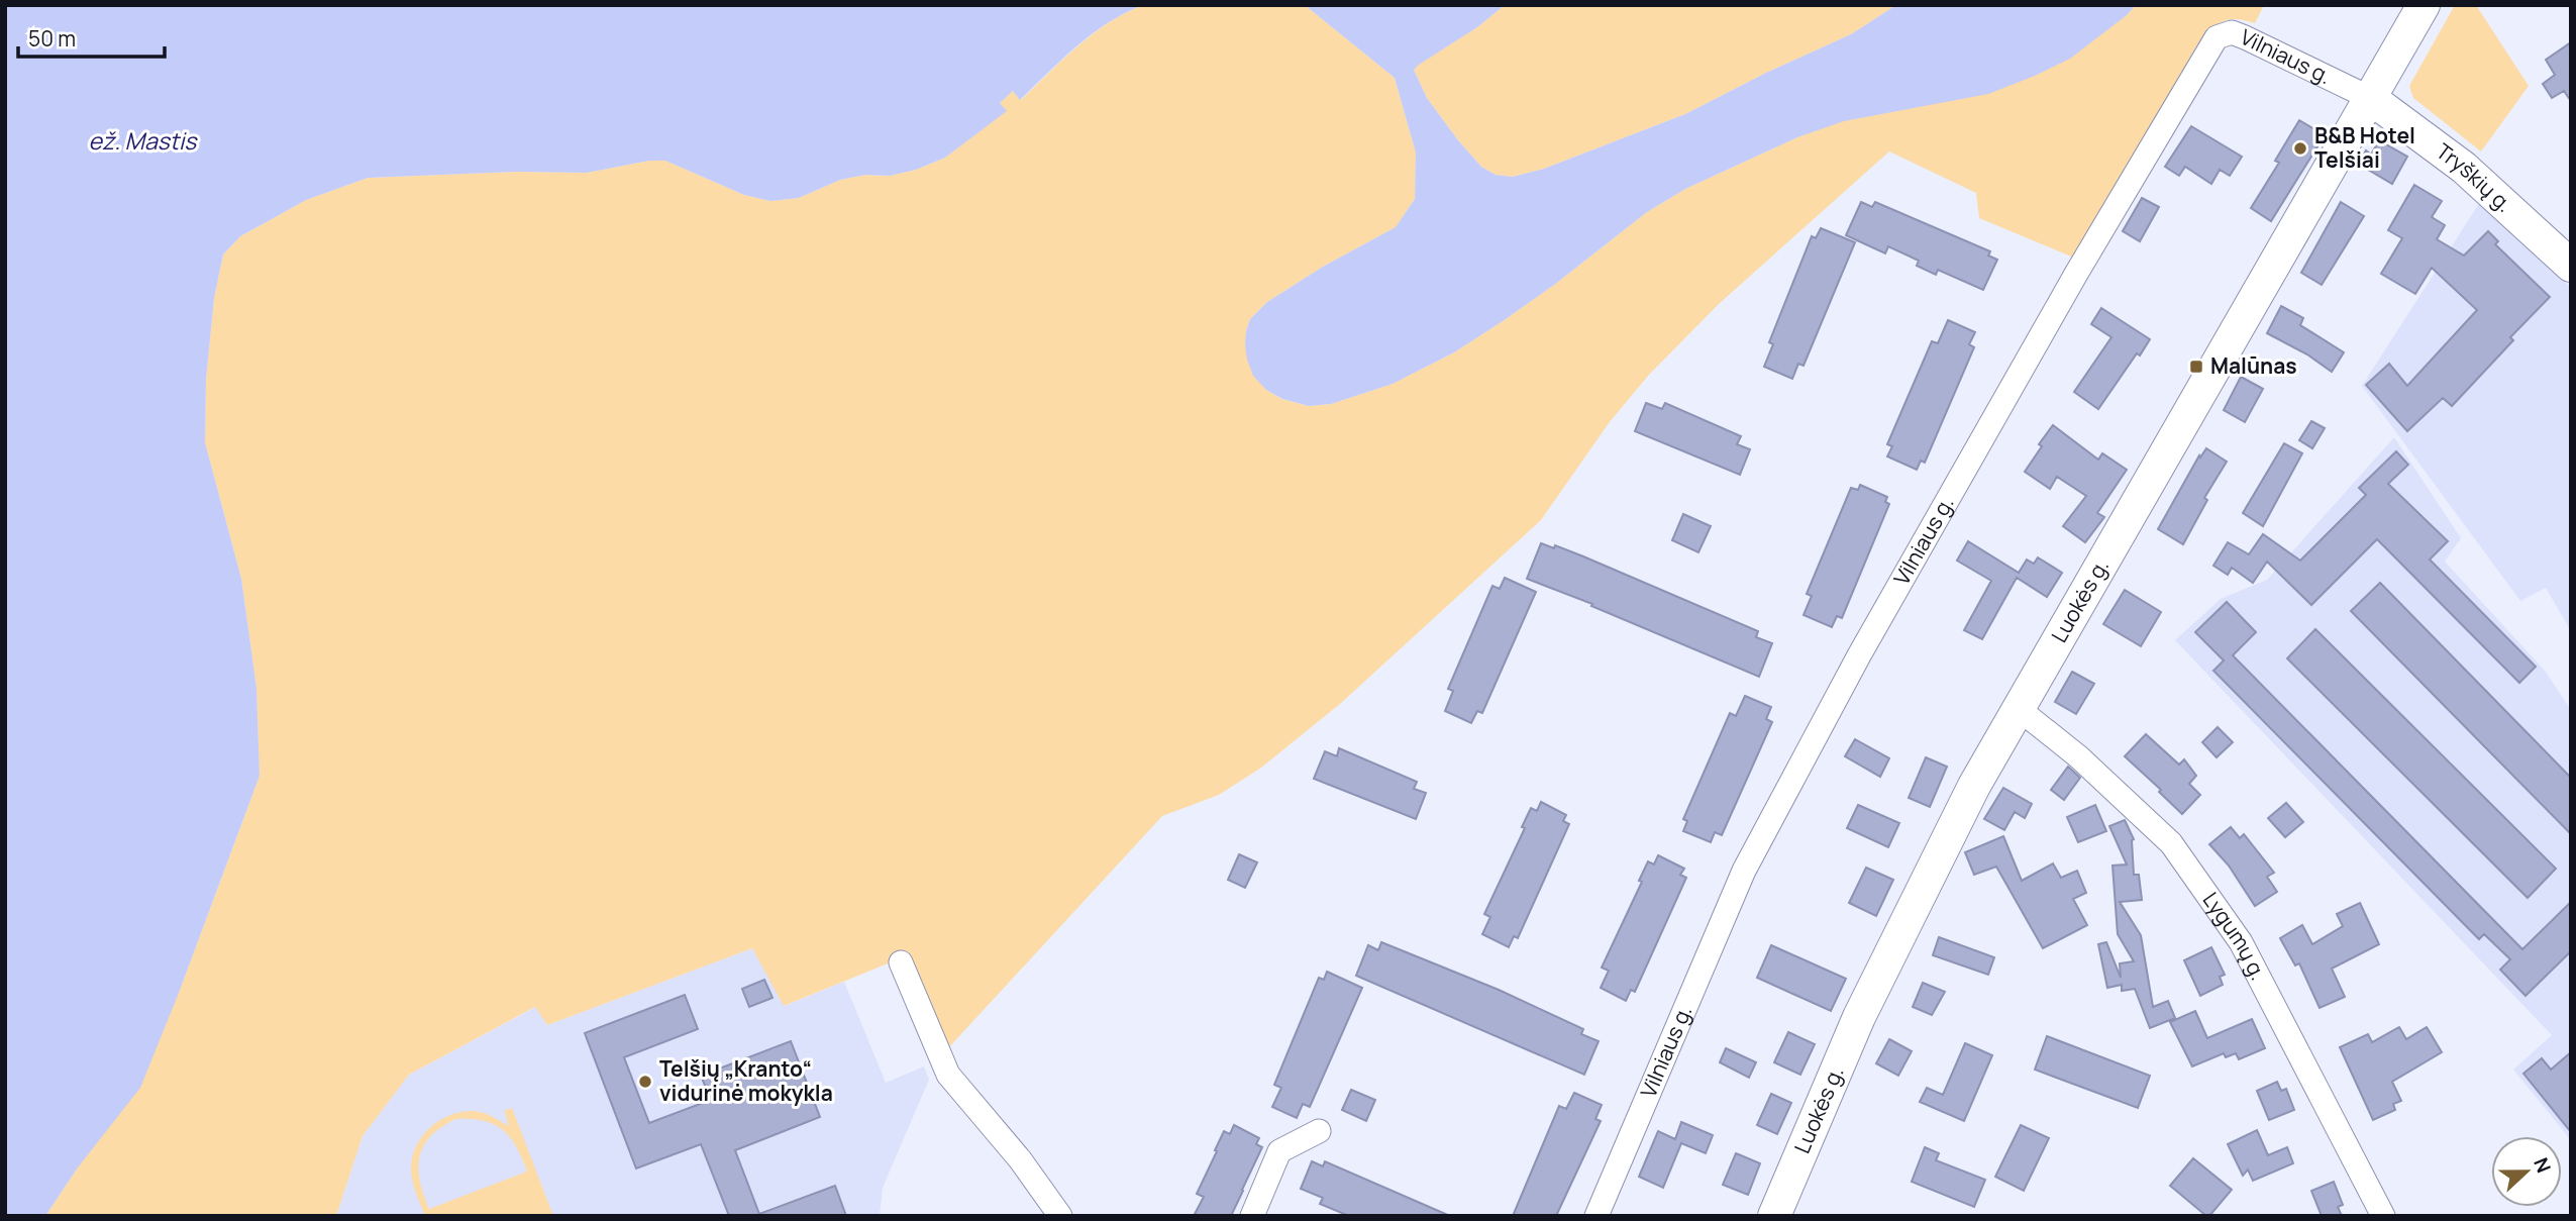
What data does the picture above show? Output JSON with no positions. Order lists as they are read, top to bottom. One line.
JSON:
{"streets":{"main road":["Tryškių g.","Luokės g."],"street":["Vilniaus g.","Lygumų g."]},"crossings":[["Vilniaus g.","Tryškių g."],["Vilniaus g.","Luokės g."],["Tryškių g.","Luokės g."],["Luokės g.","Lygumų g."]],"water":["ež. Mastis"],"places":{"other":["B&B Hotel Telšiai","Telšių „Kranto“ vidurinė mokykla"],"transit":["Malūnas"]},"scale_bar":"50 m","north":"right"}
